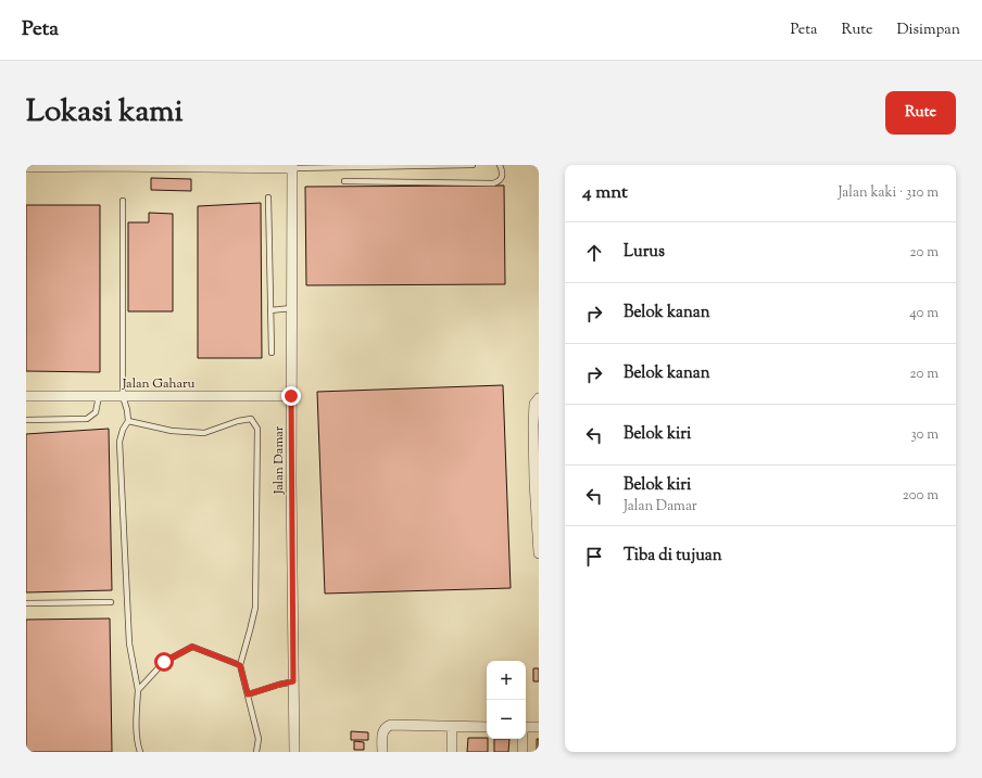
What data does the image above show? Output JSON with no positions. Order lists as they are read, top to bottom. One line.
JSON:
{"streets":{"street":["Jalan Gaharu","Jalan Damar"]},"crossings":[["Jalan Gaharu","Jalan Damar"]],"page":{"header":"Peta","nav":["Peta","Rute","Disimpan"],"title":"Lokasi kami","buttons":"Rute","heading":["4 mnt","Jalan kaki · 310 m"],"list":[["Lurus","20 m"],["Belok kanan","40 m"],["Belok kanan","20 m"],["Belok kiri","30 m"],["Belok kiri","Jalan Damar","200 m"],"Tiba di tujuan"],"map_buttons":["+","−"]}}
